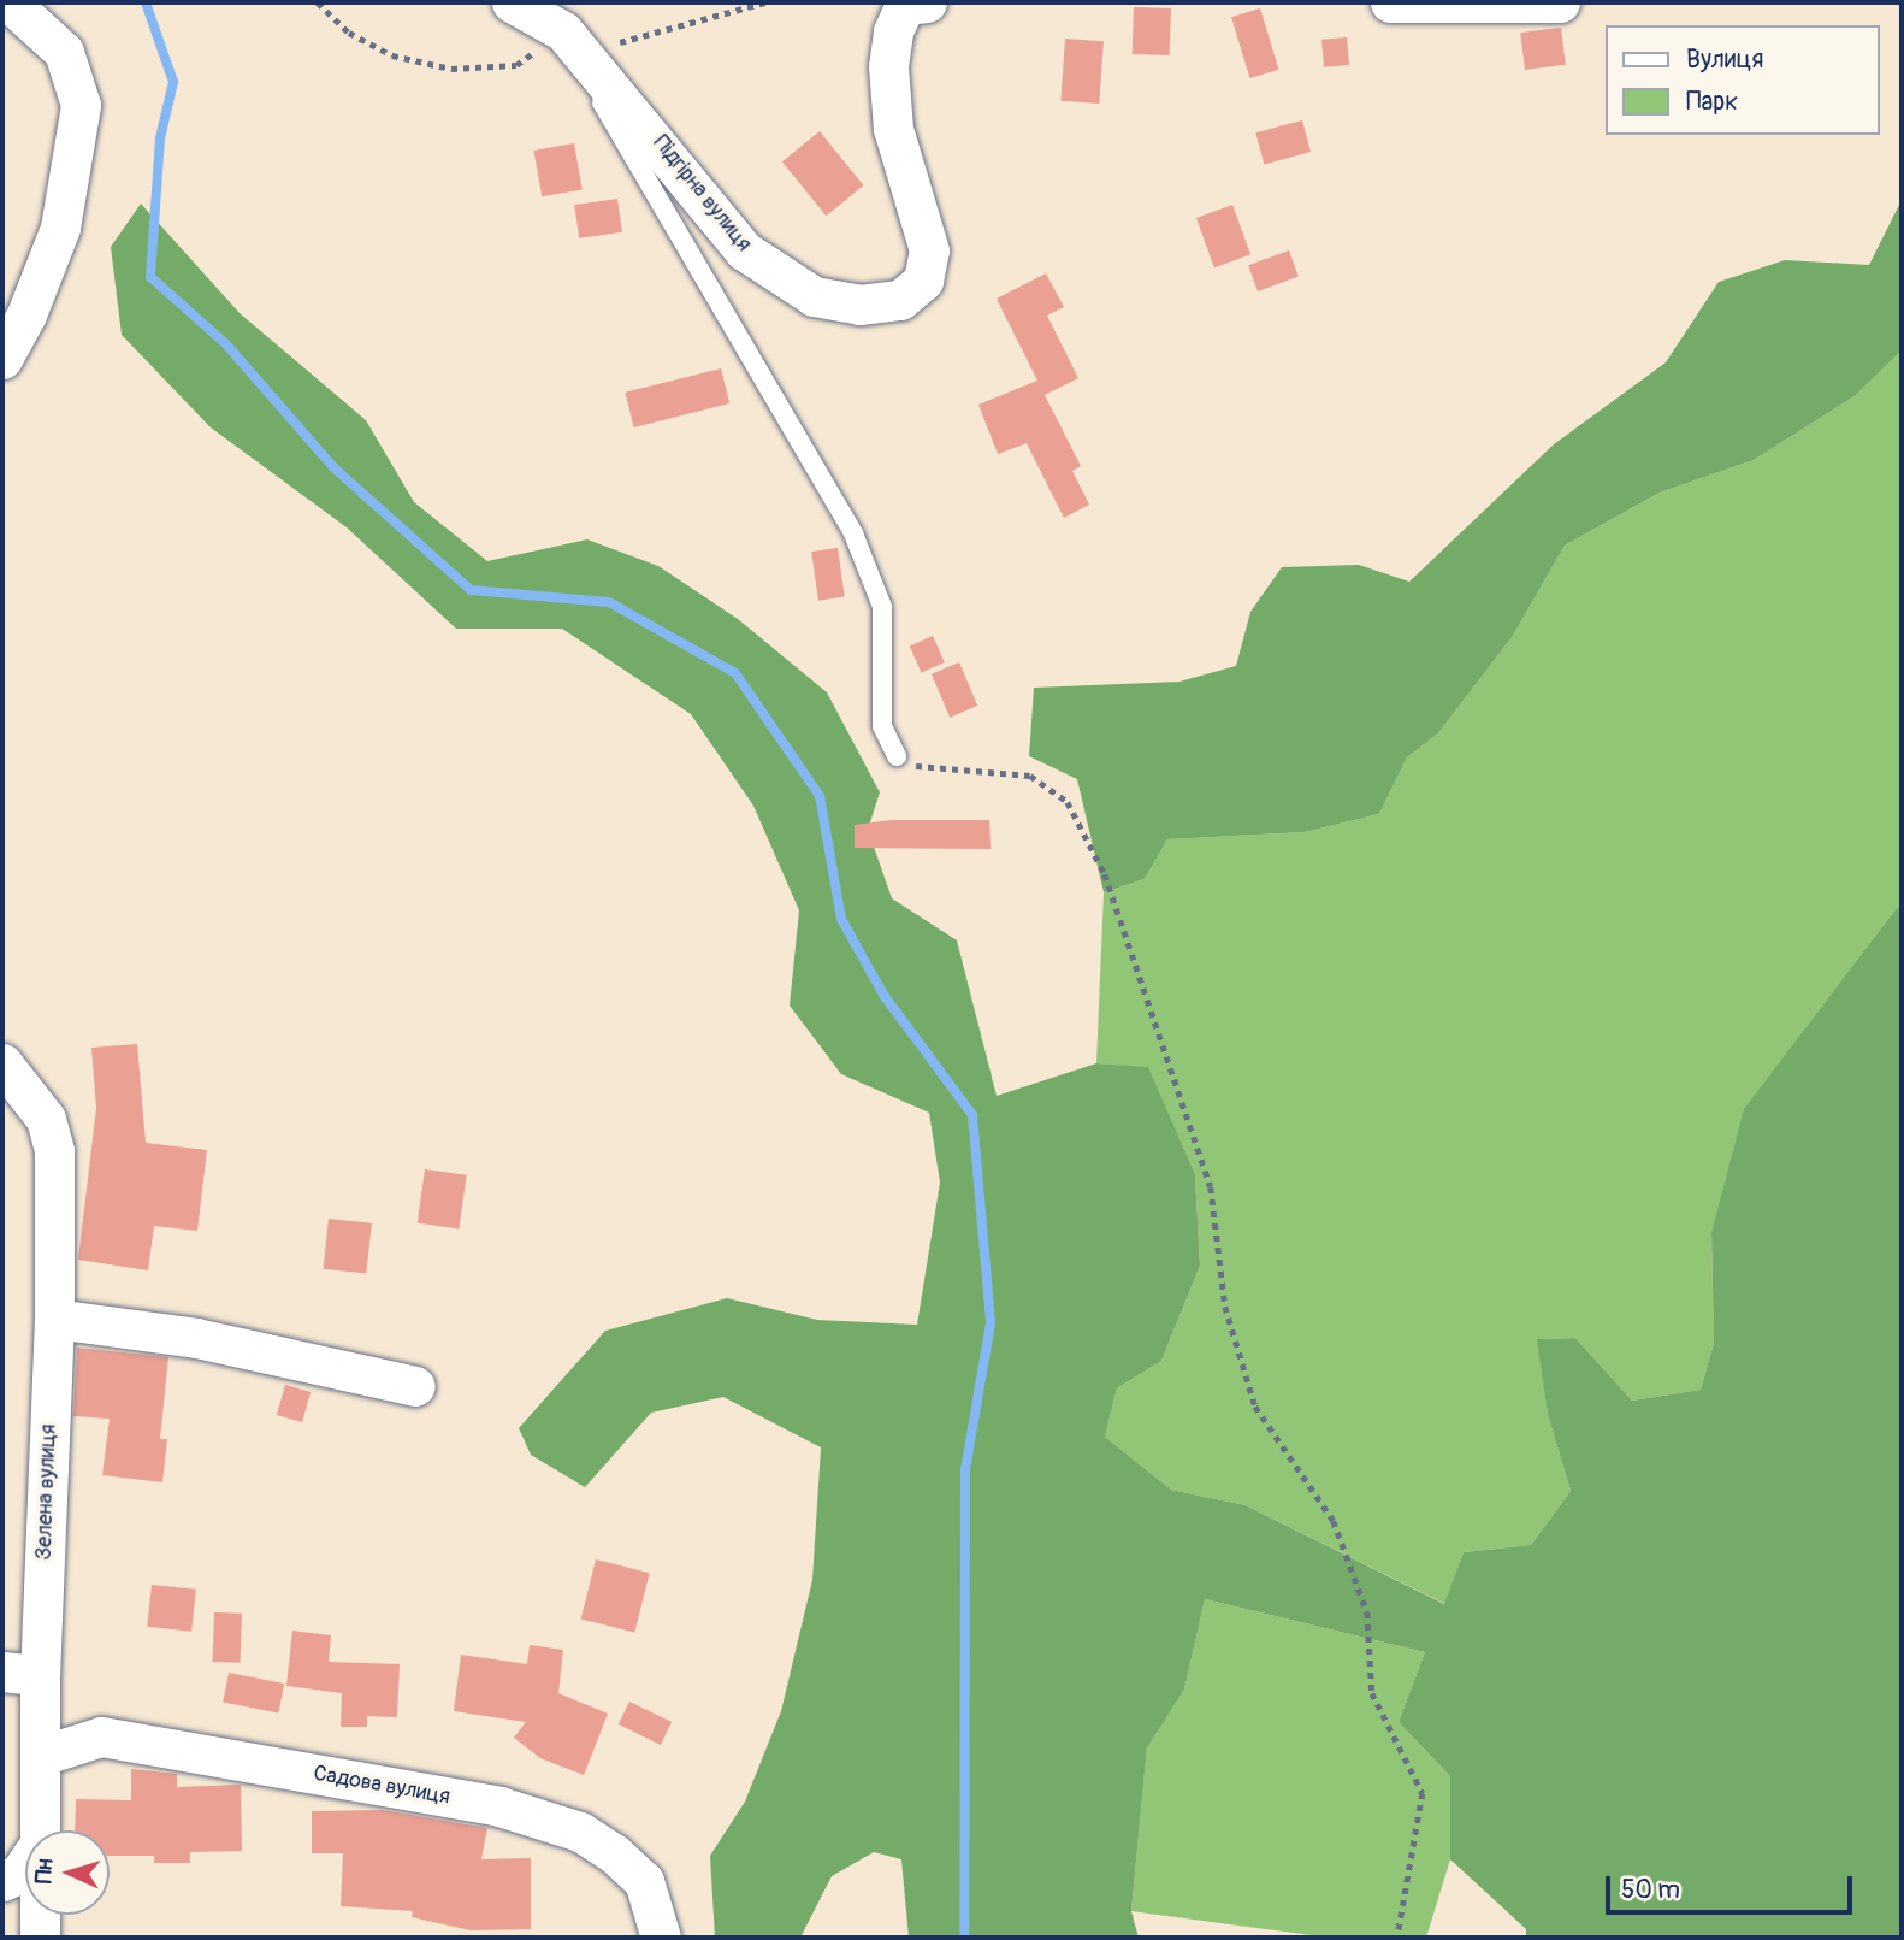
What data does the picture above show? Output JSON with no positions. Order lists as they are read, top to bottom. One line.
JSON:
{"streets":{"street":["Підгірна вулиця","Зелена вулиця","Садова вулиця"]},"crossings":[["Зелена вулиця","Садова вулиця"]],"legend":["Вулиця","Парк"],"scale_bar":"50 m","north":"left"}
